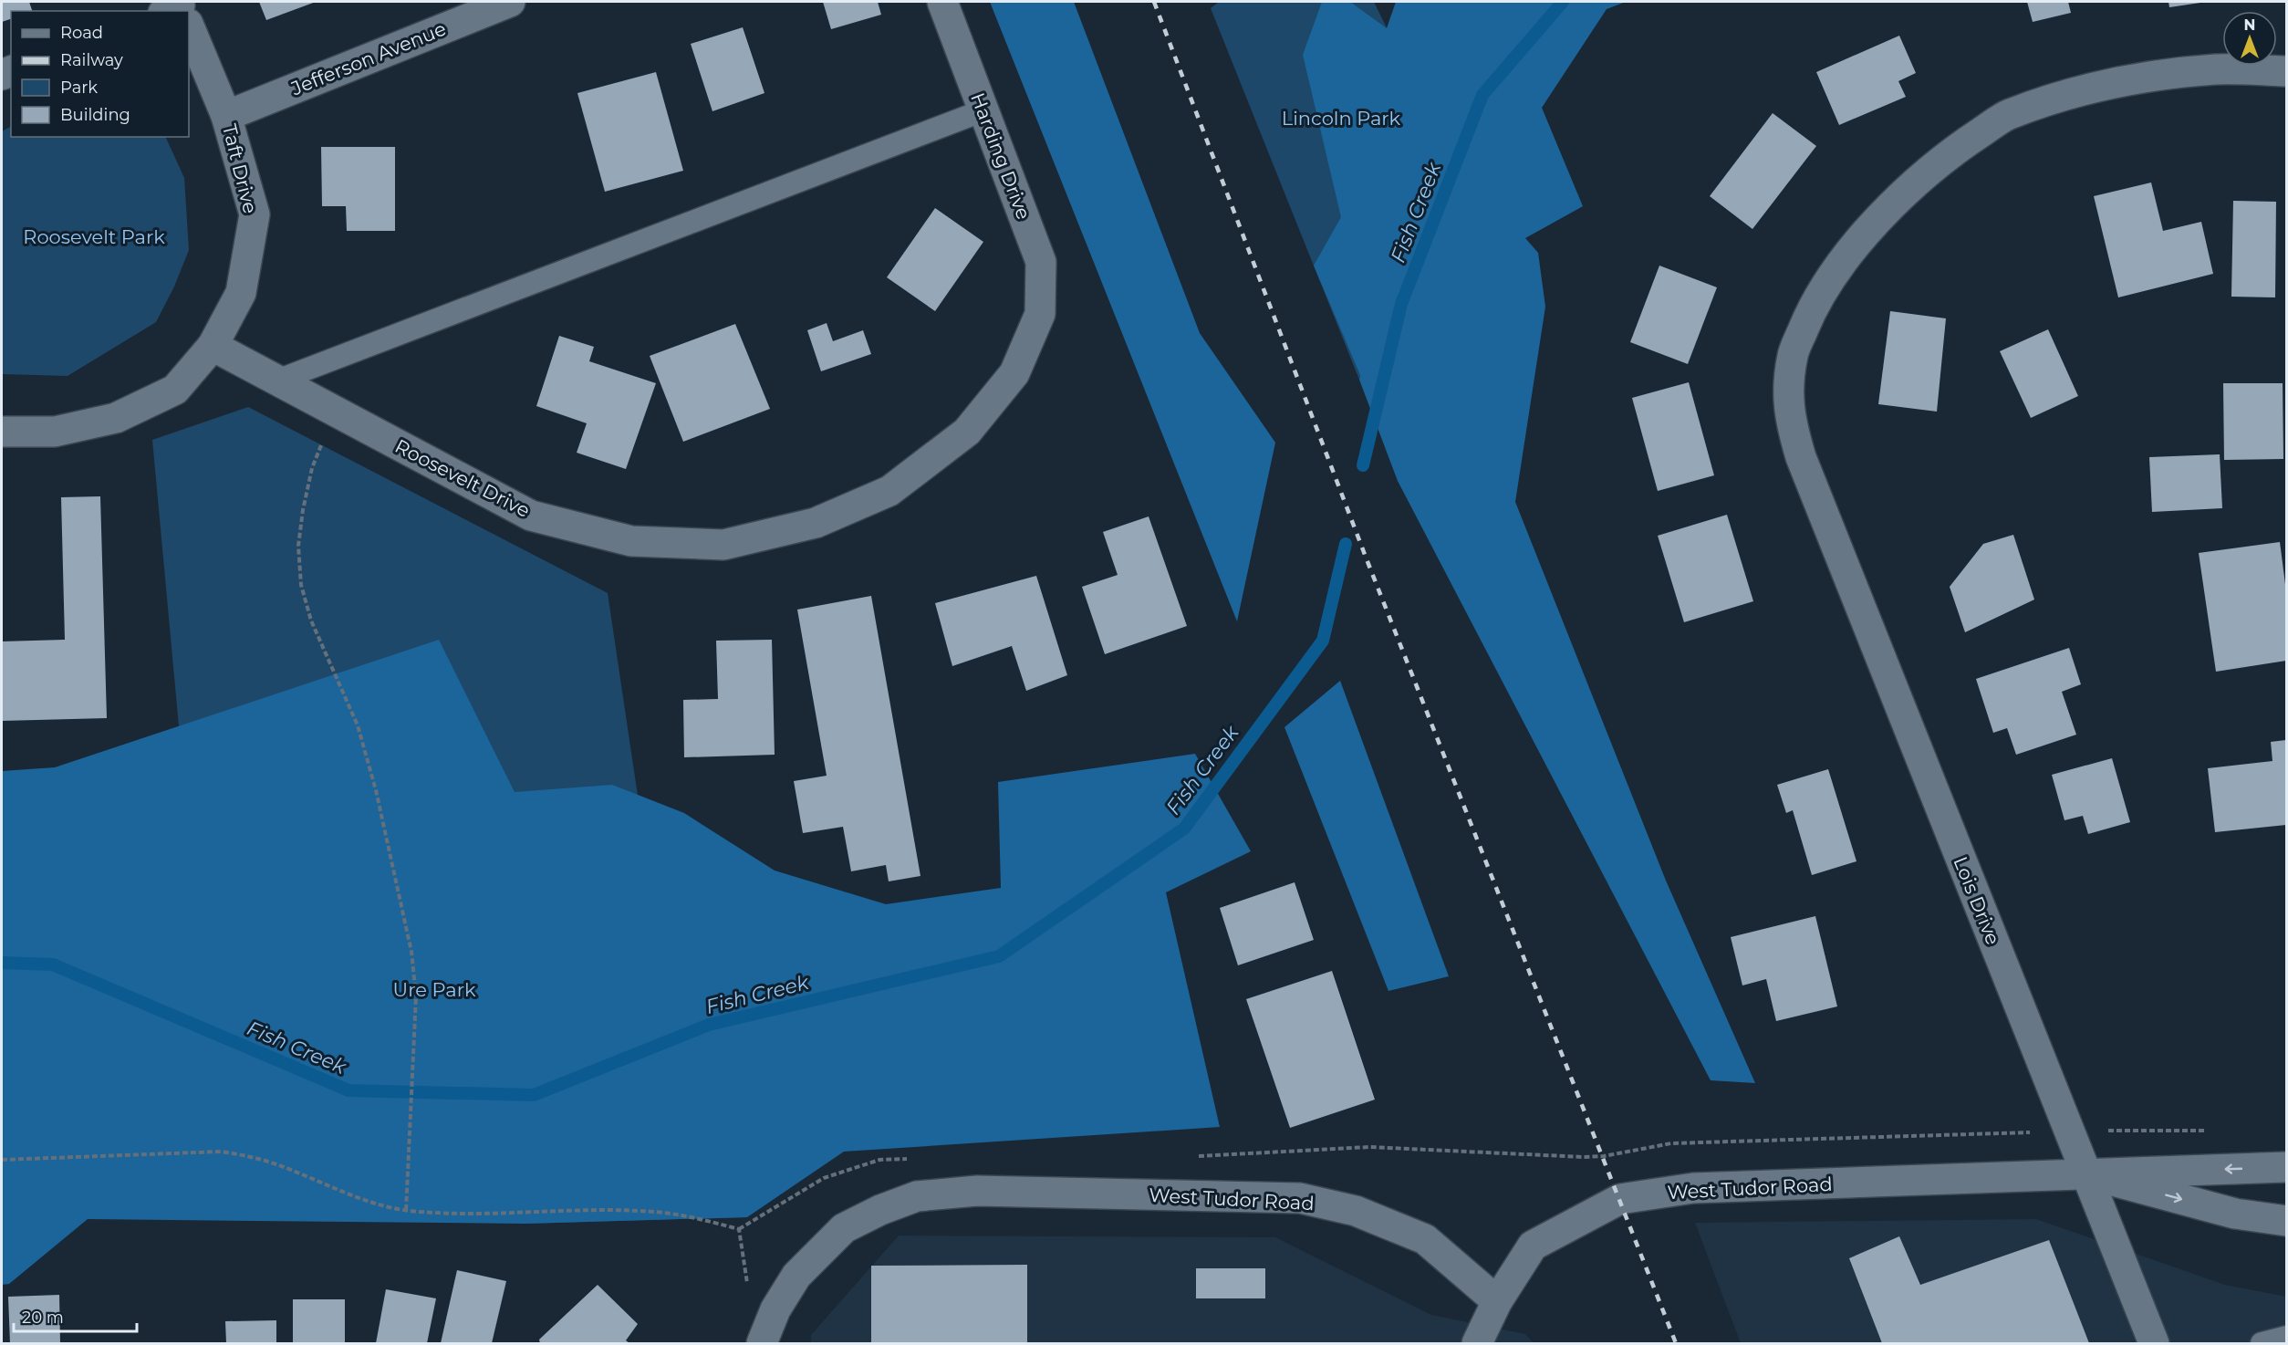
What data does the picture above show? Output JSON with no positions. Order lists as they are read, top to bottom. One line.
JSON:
{"streets":{"street":["Jefferson Avenue","Harding Drive","Taft Drive","Roosevelt Drive","Lois Drive","West Tudor Road"]},"crossings":[["Jefferson Avenue","Taft Drive"],["Harding Drive","Roosevelt Drive"],["Taft Drive","Roosevelt Drive"],["Lois Drive","West Tudor Road"]],"water":["Fish Creek"],"parks":["Lincoln Park","Roosevelt Park","Ure Park"],"legend":["Road","Railway","Park","Building"],"scale_bar":"20 m","north":"top"}
